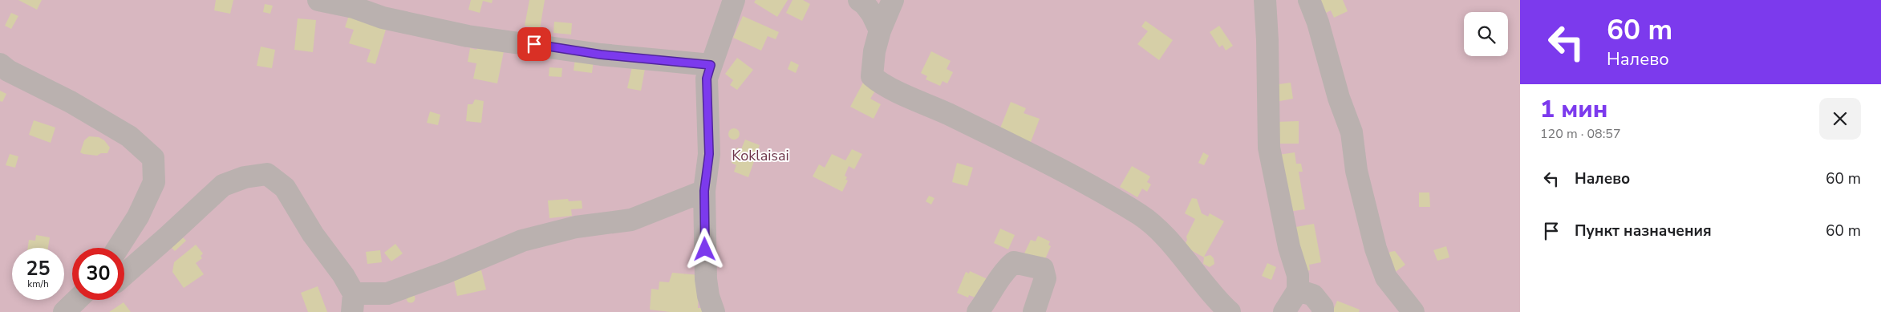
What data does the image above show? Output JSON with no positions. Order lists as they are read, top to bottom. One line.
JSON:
{"parks":["Koklaisai"],"page":{"turn":["60 m","Налево"],"heading":["1 мин","120 m · 08:57"],"list":[{"name":"Налево","value":"60 m"},{"name":"Пункт назначения","value":"60 m"}],"speed":"25 km/h","limit":"30"}}
